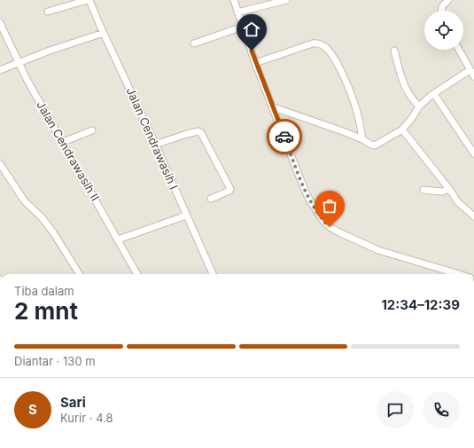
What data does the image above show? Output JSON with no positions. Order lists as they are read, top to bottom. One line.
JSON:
{"streets":{"street":["Jalan Cendrawasih I","Jalan Cendrawasih II"]},"page":{"heading":["2 mnt","Tiba dalam","12:34–12:39"],"panel":["Sari","Kurir · 4.8"],"bar":"Diantar · 130 m","round":"S"}}
